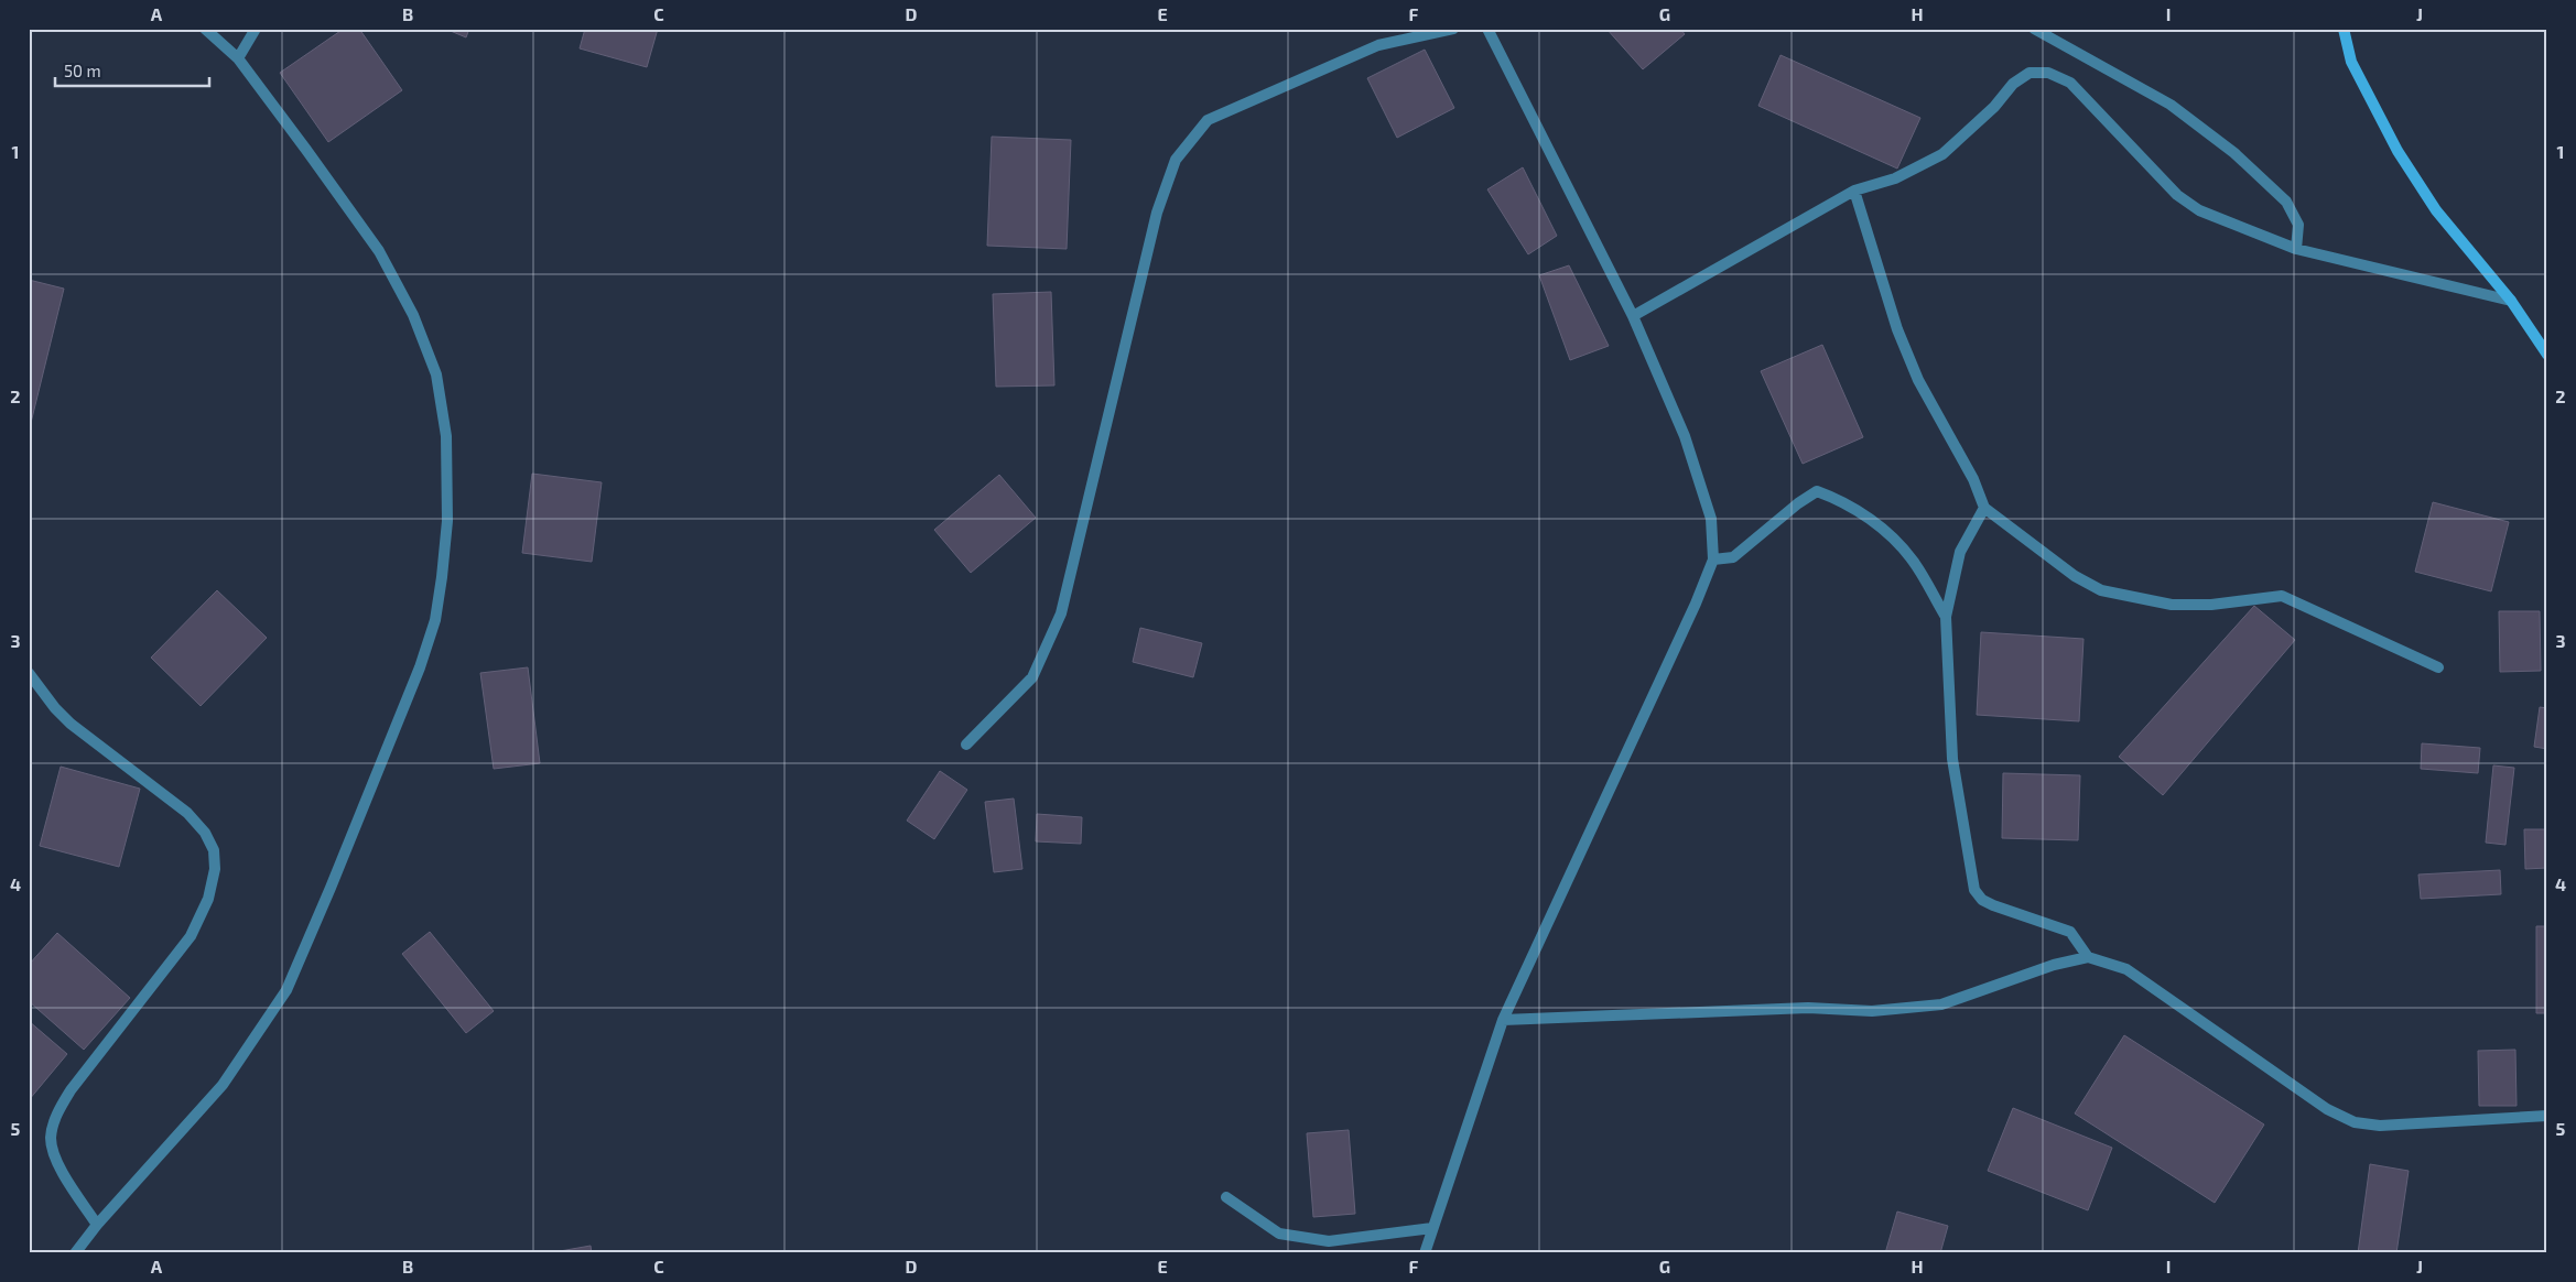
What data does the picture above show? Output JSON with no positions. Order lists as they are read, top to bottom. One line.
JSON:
{"scale_bar":"50 m","grid":{"columns":["A","B","C","D","E","F","G","H","I","J"],"rows":["1","2","3","4","5"]}}
